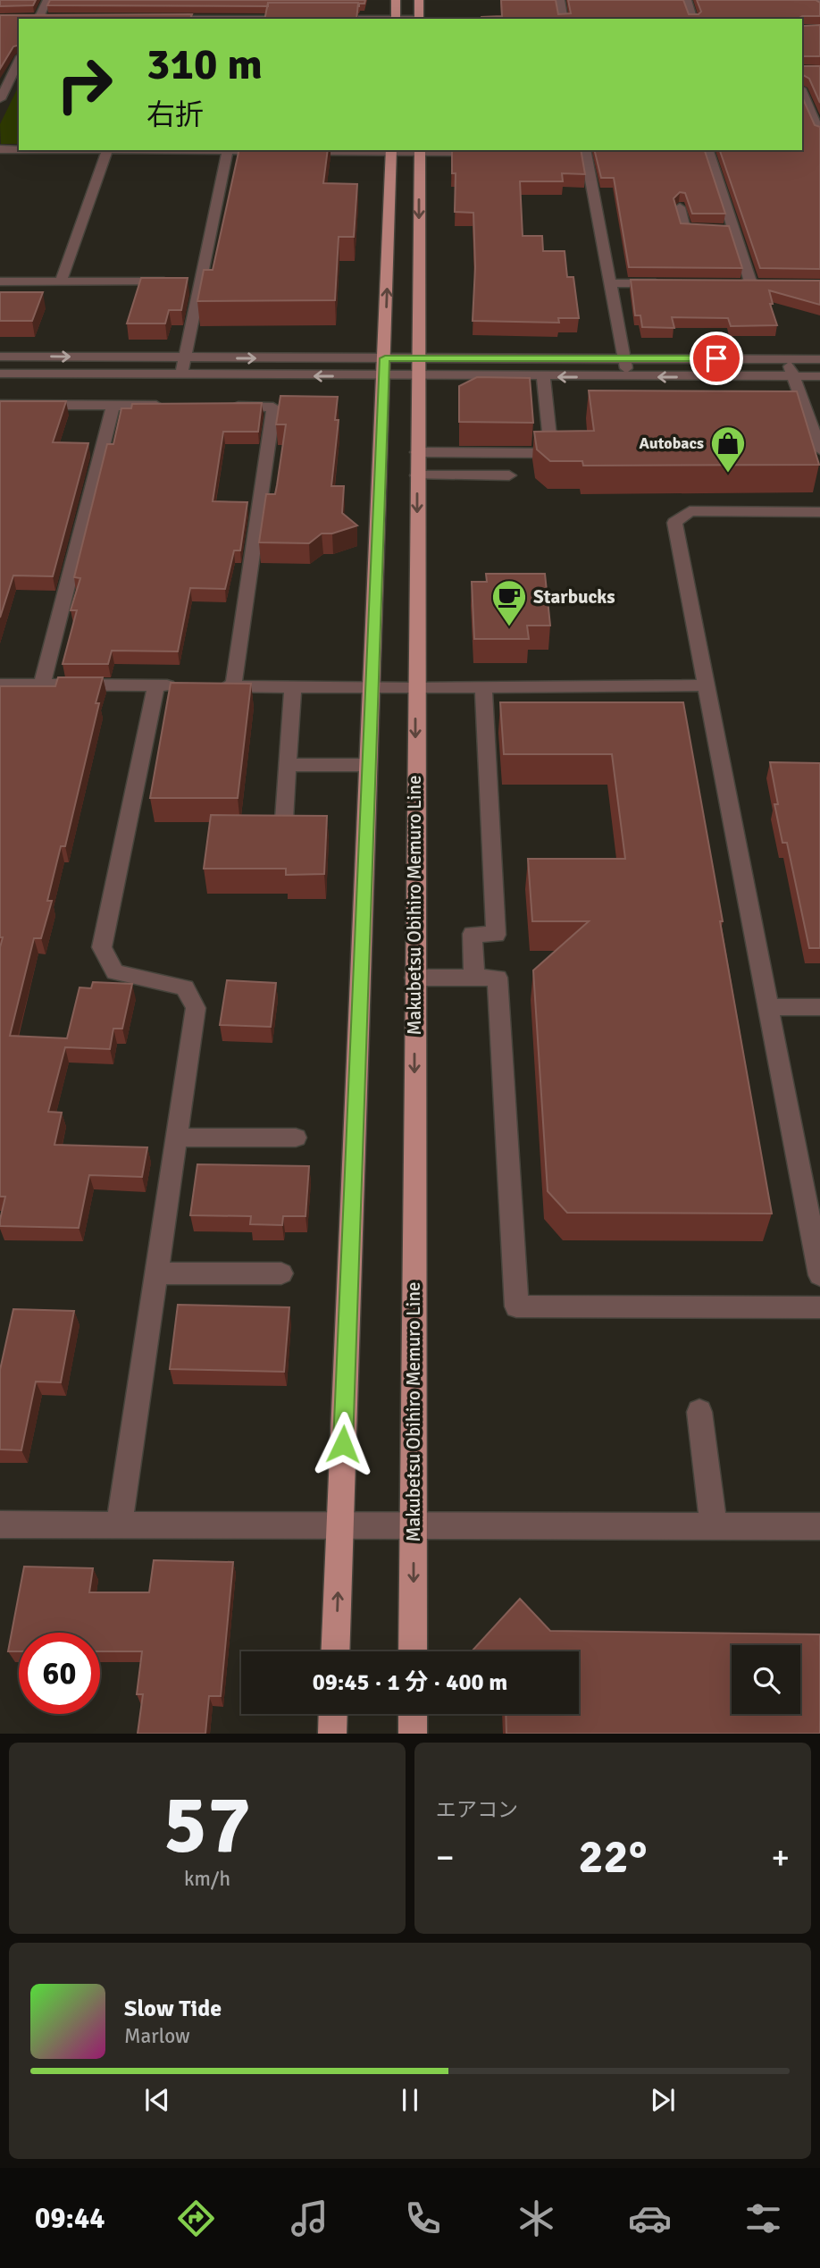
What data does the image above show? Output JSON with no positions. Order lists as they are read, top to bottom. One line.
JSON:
{"streets":{"main road":["Makubetsu Obihiro Memuro Line"]},"places":{"shop":["Autobacs"],"cafe":["Starbucks"]},"page":{"turn":["310 m","右折"],"limit":"60","trip":"09:45 · 1 分 · 400 m","tile":[["57","km/h"],"エアコン"],"heat":["−","22°","+"],"song":["Slow Tide","Marlow"],"tabs":"09:44"}}
